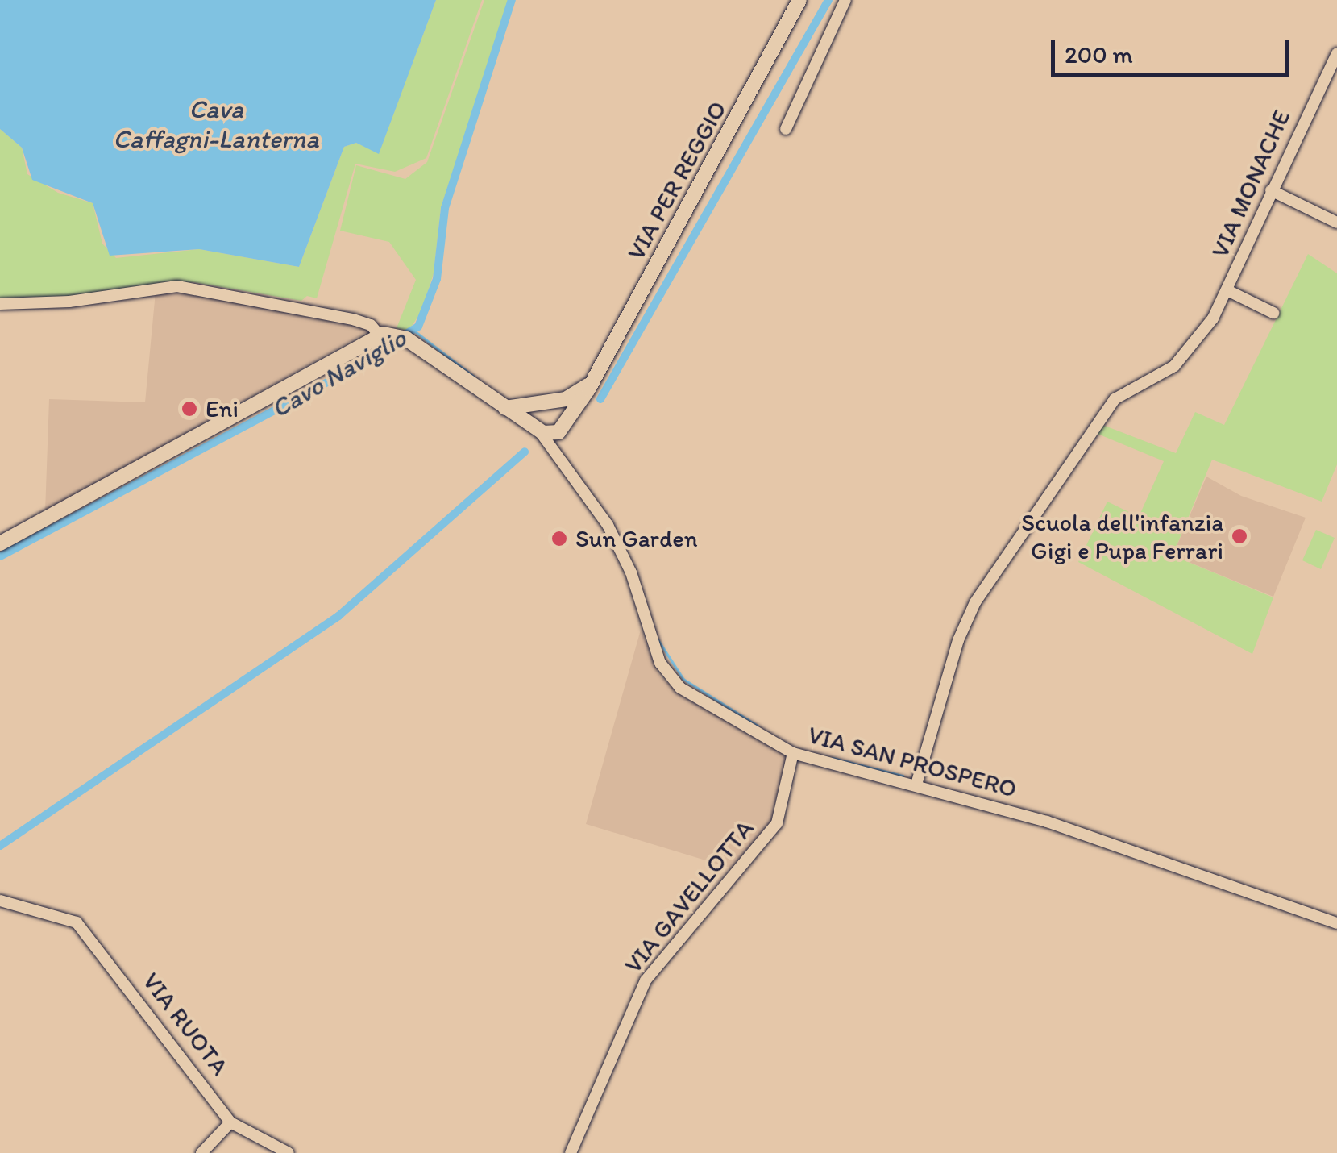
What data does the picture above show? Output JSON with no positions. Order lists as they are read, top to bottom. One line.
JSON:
{"streets":{"main road":["VIA PER REGGIO"],"street":["VIA MONACHE","VIA SAN PROSPERO","VIA GAVELLOTTA","VIA RUOTA"]},"crossings":[["VIA PER REGGIO","VIA SAN PROSPERO"],["VIA MONACHE","VIA SAN PROSPERO"],["VIA SAN PROSPERO","VIA GAVELLOTTA"]],"water":["Cava Caffagni-Lanterna","Cavo Naviglio"],"places":["Eni","Scuola dell'infanzia Gigi e Pupa Ferrari","Sun Garden"],"scale_bar":"200 m"}
